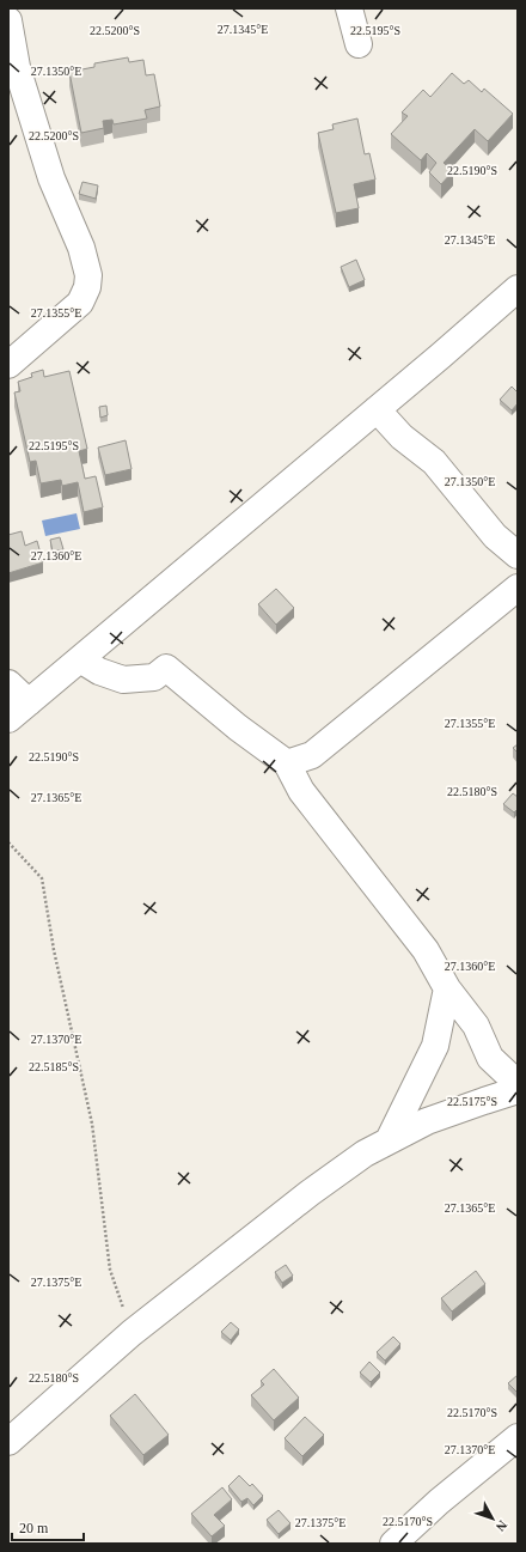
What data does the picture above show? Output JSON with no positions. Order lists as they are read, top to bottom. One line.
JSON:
{"scale_bar":"20 m","north":"bottom right","coordinates":["27.1345°E","22.5200°S","22.5195°S","27.1350°E","22.5190°S","27.1355°E","27.1360°E","22.5180°S","27.1365°E","27.1370°E","22.5185°S","22.5175°S","27.1375°E","22.5170°S"]}
